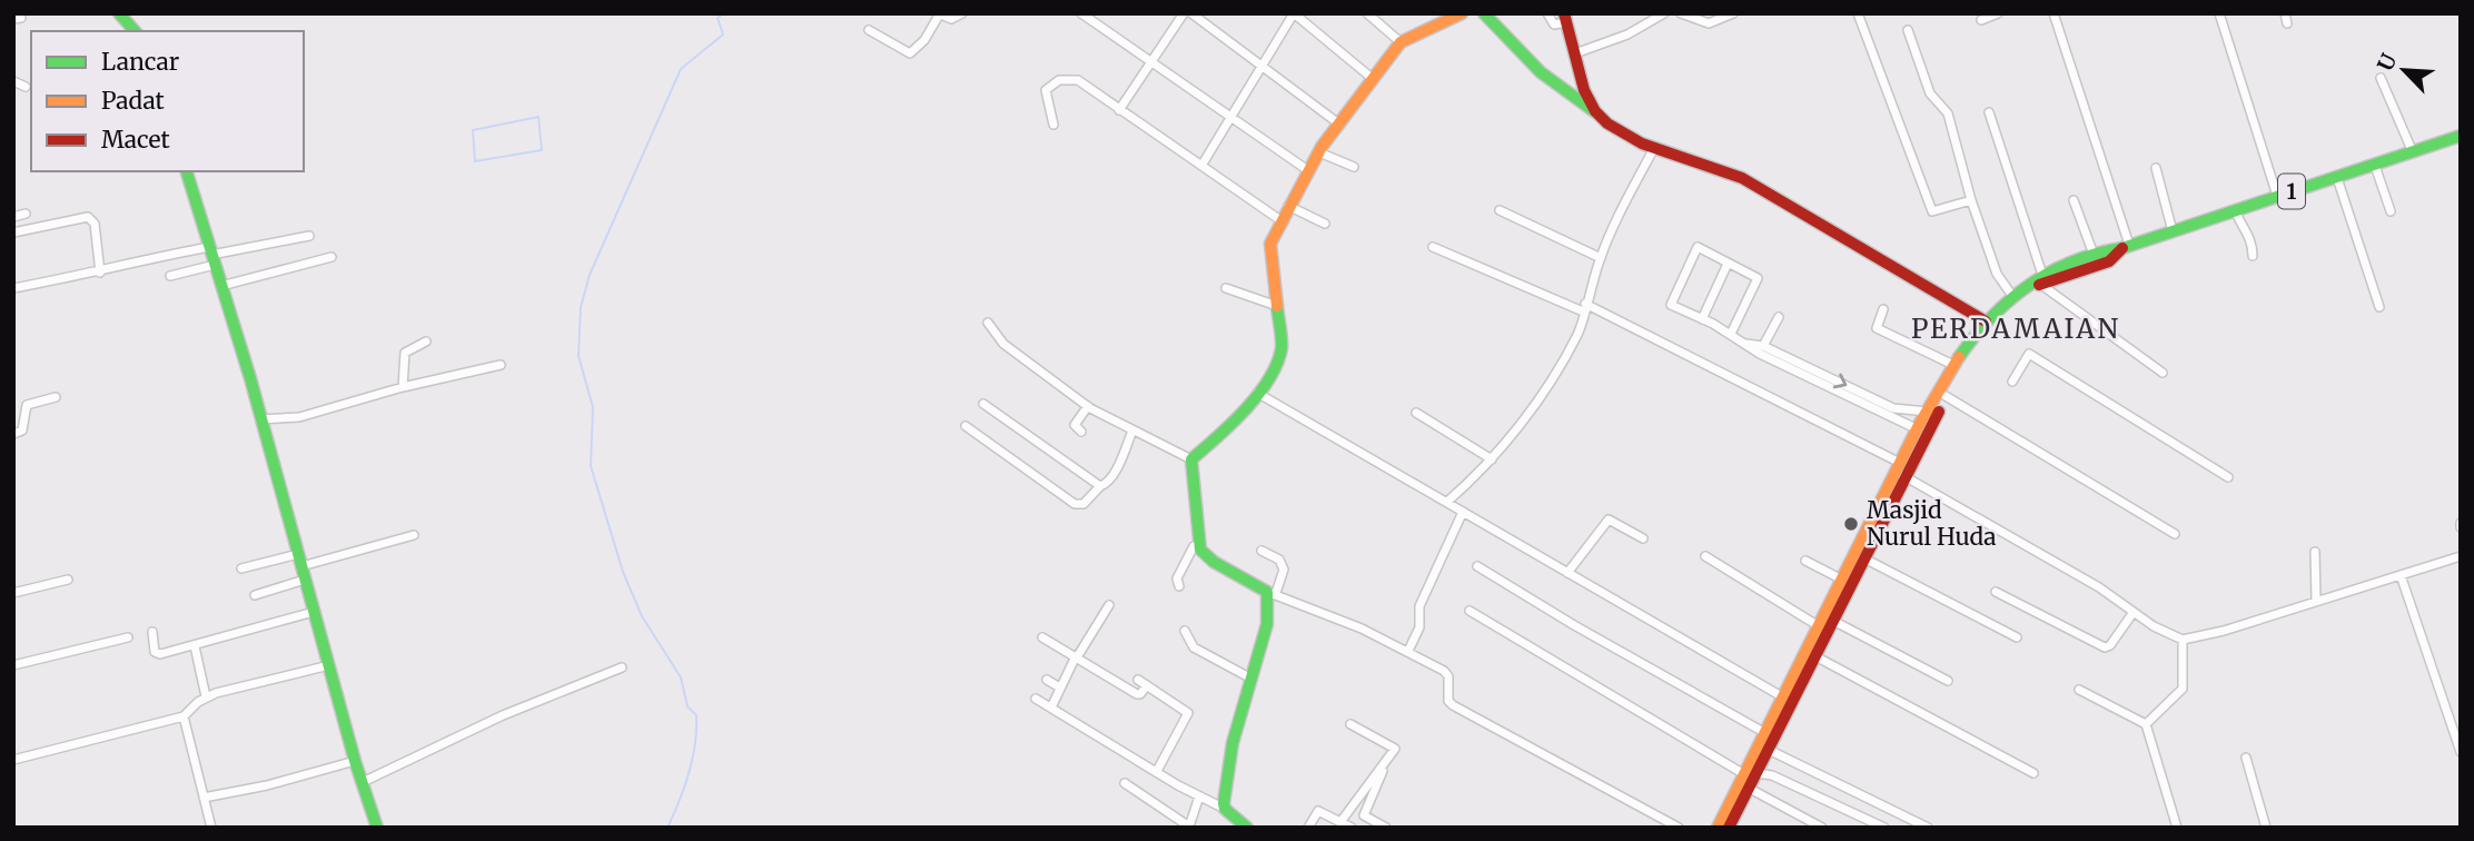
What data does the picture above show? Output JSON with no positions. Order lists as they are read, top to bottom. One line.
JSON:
{"streets":{"main road":["1"]},"districts":["PERDAMAIAN"],"places":["Masjid Nurul Huda"],"legend":["Lancar","Padat","Macet"],"north":"top left"}
